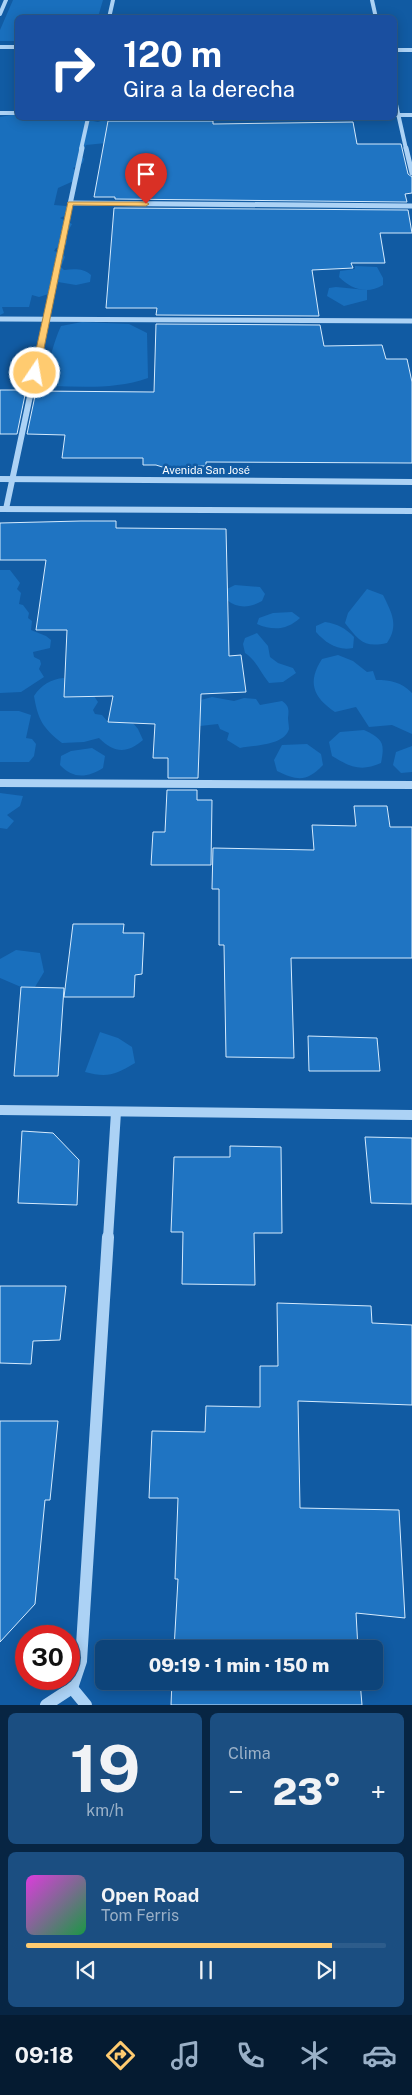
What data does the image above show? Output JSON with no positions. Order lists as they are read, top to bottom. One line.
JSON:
{"streets":{"street":["Avenida San José"]},"page":{"turn":["120 m","Gira a la derecha"],"limit":"30","trip":"09:19 · 1 min · 150 m","tile":[["19","km/h"],"Clima"],"heat":["−","23°","+"],"song":["Open Road","Tom Ferris"],"tabs":"09:18"}}
